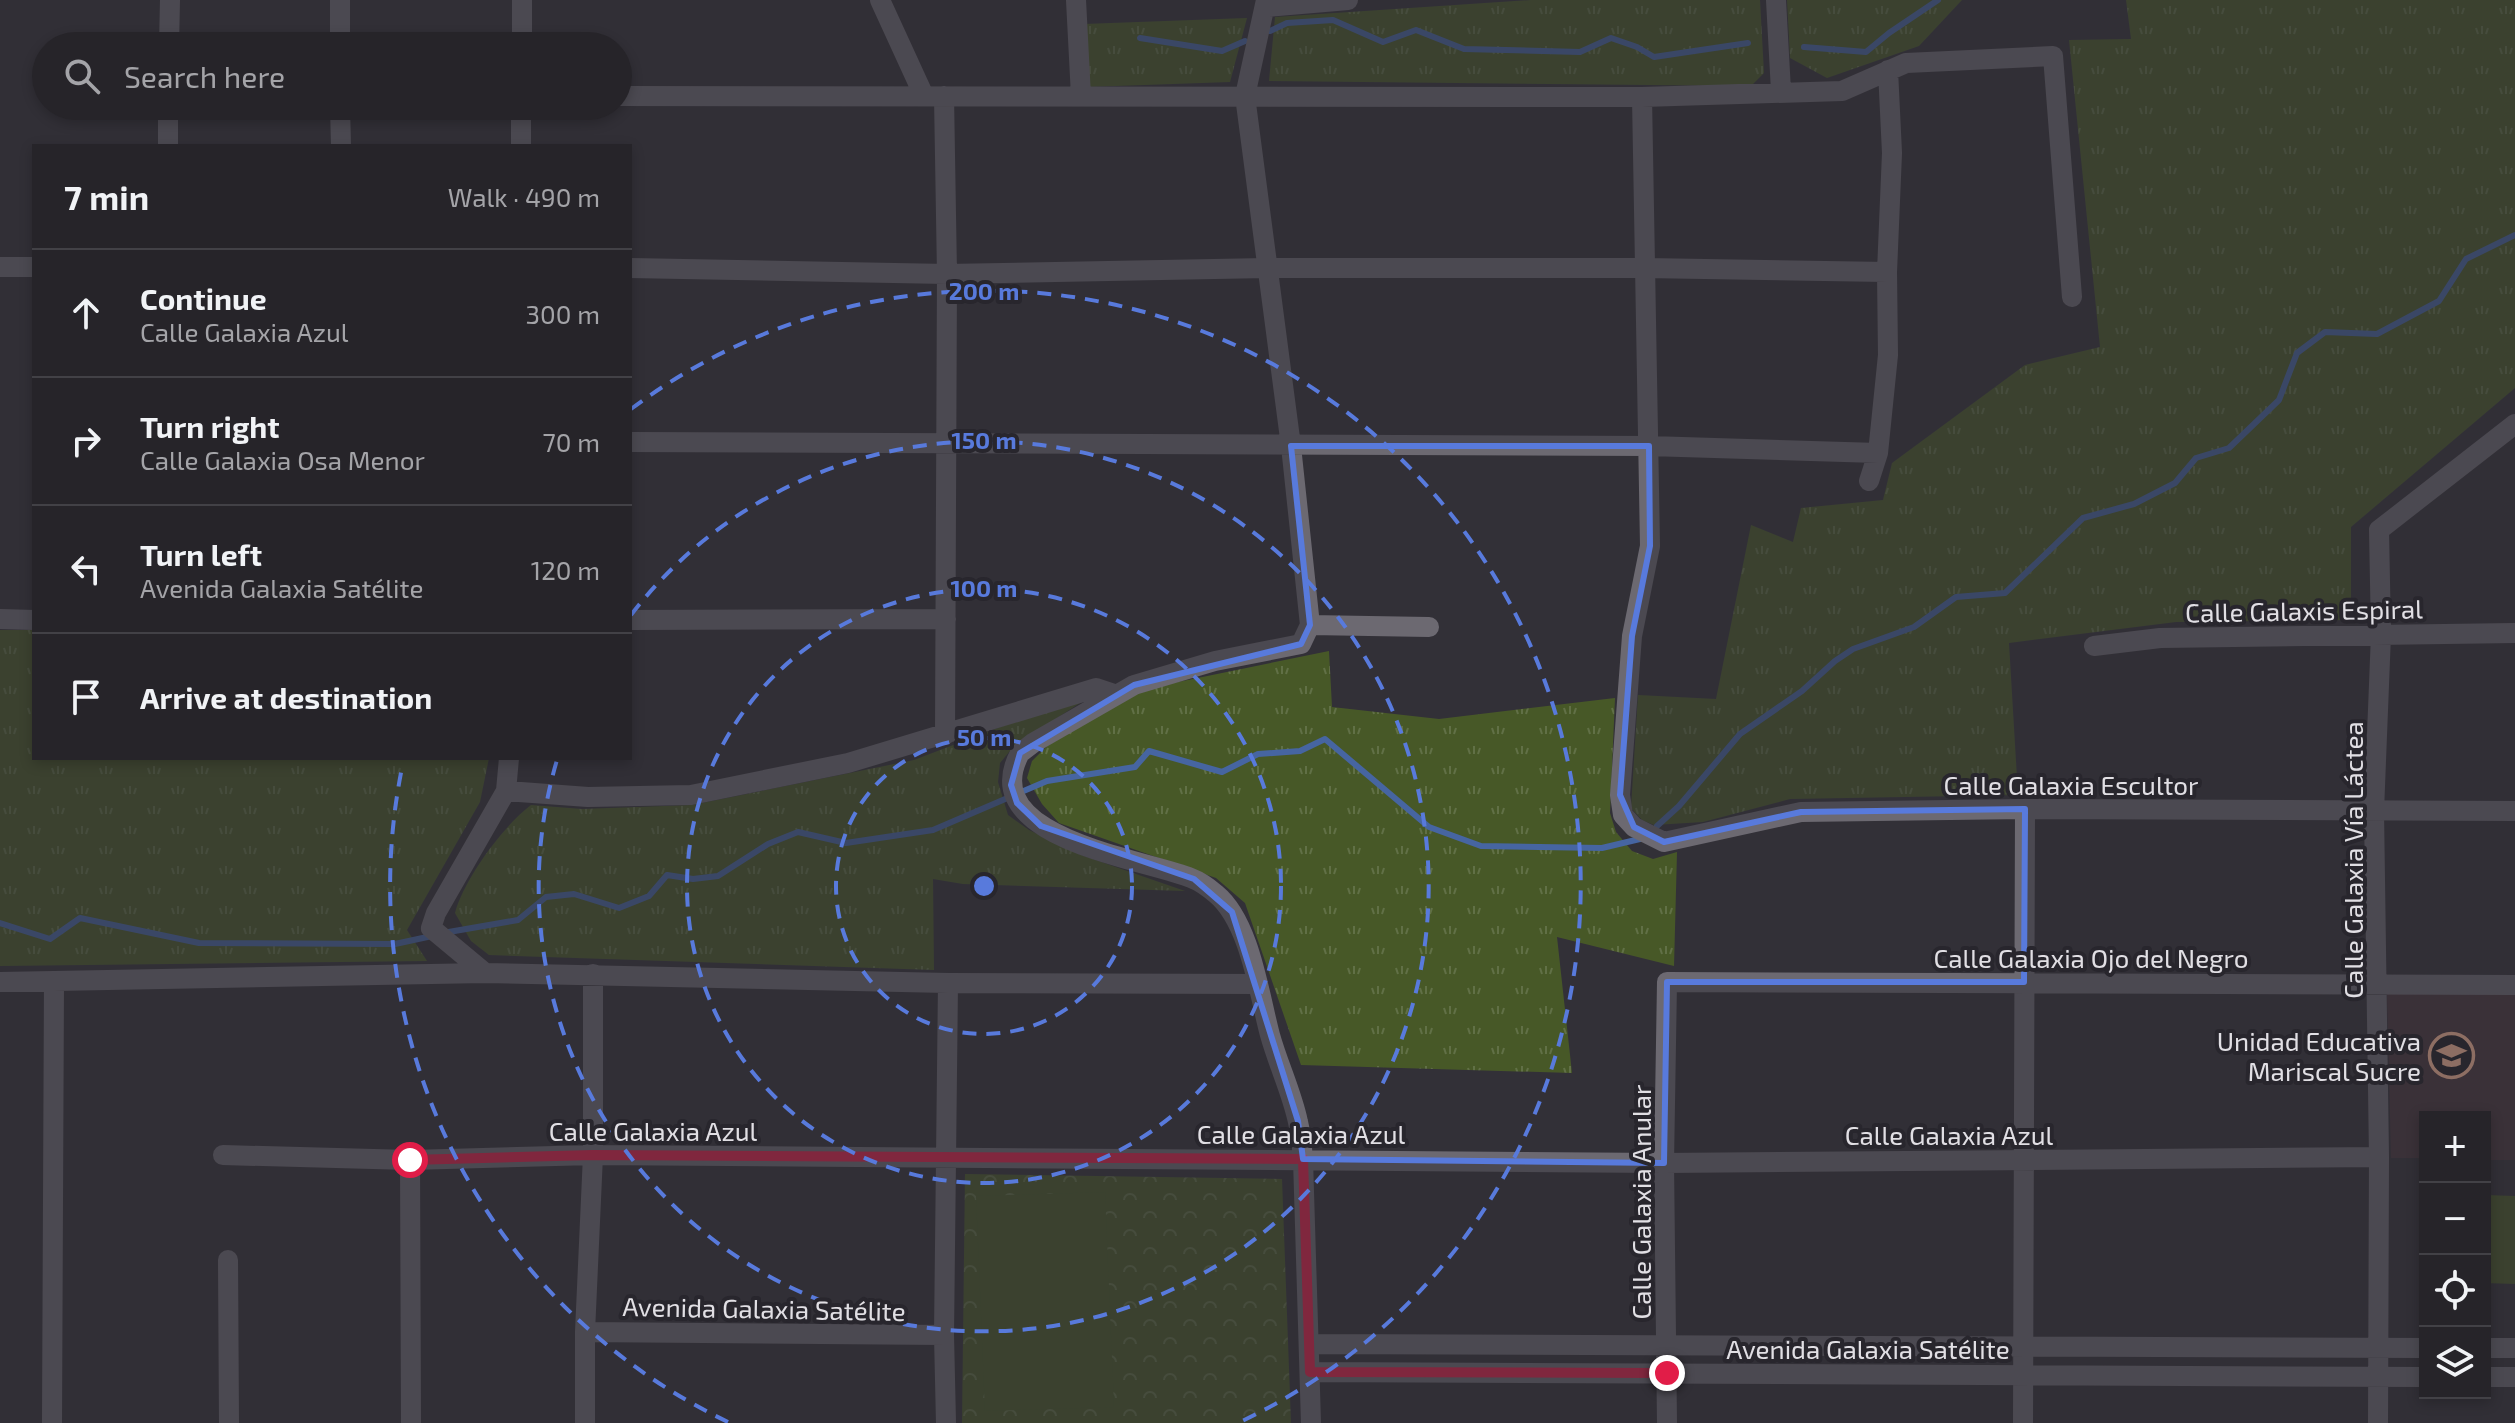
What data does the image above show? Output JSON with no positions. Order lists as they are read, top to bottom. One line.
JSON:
{"streets":{"street":["Calle Galaxis Espiral","Calle Galaxia Escultor","Calle Galaxia Vía Láctea","Calle Galaxia Ojo del Negro","Calle Galaxia Azul","Calle Galaxia Anular","Avenida Galaxia Satélite"]},"crossings":[["Calle Galaxis Espiral","Calle Galaxia Vía Láctea"],["Calle Galaxia Escultor","Calle Galaxia Vía Láctea"],["Calle Galaxia Vía Láctea","Calle Galaxia Ojo del Negro"],["Calle Galaxia Vía Láctea","Calle Galaxia Azul"],["Calle Galaxia Vía Láctea","Avenida Galaxia Satélite"],["Calle Galaxia Ojo del Negro","Calle Galaxia Anular"],["Calle Galaxia Azul","Calle Galaxia Anular"],["Calle Galaxia Anular","Avenida Galaxia Satélite"]],"places":{"school or university":["Unidad Educativa Mariscal Sucre"]},"page":{"search":"Search here","heading":["7 min","Walk · 490 m"],"list":[["Continue","Calle Galaxia Azul","300 m"],["Turn right","Calle Galaxia Osa Menor","70 m"],["Turn left","Avenida Galaxia Satélite","120 m"],"Arrive at destination"],"map_buttons":["+","−"]},"rings":["200 m","150 m","100 m","50 m"]}
